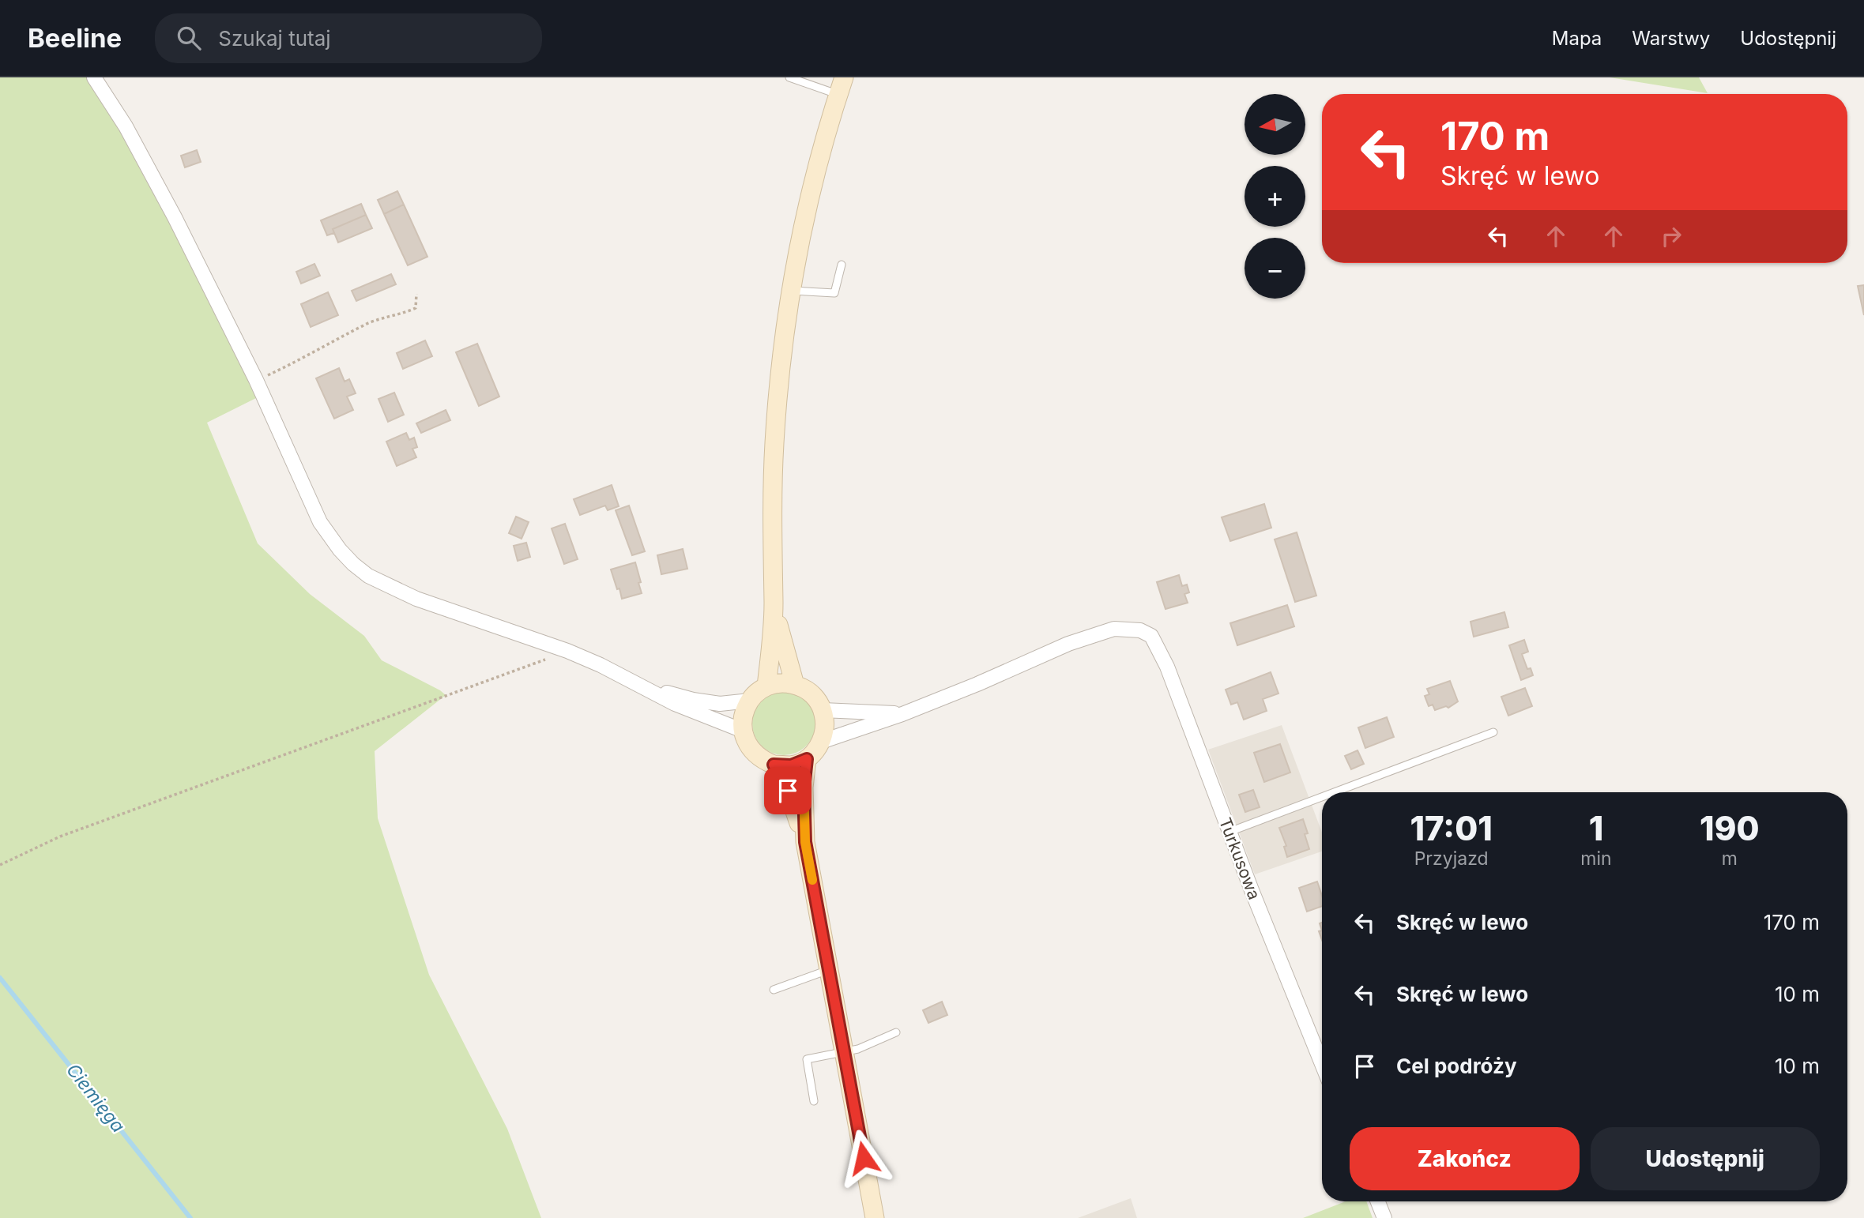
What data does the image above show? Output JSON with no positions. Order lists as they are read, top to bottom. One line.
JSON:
{"streets":{"street":["Turkusowa"]},"water":["Ciemięga"],"north":"left","page":{"header":"Beeline","search":"Szukaj tutaj","nav":["Mapa","Warstwy","Udostępnij"],"map_buttons":["+","−"],"turn":["170 m","Skręć w lewo"],"eta":["17:01","Przyjazd","1","min","190","m"],"list":[{"name":"Skręć w lewo","value":"170 m"},{"name":"Skręć w lewo","value":"10 m"},{"name":"Cel podróży","value":"10 m"}],"buttons":["Zakończ","Udostępnij"]}}
